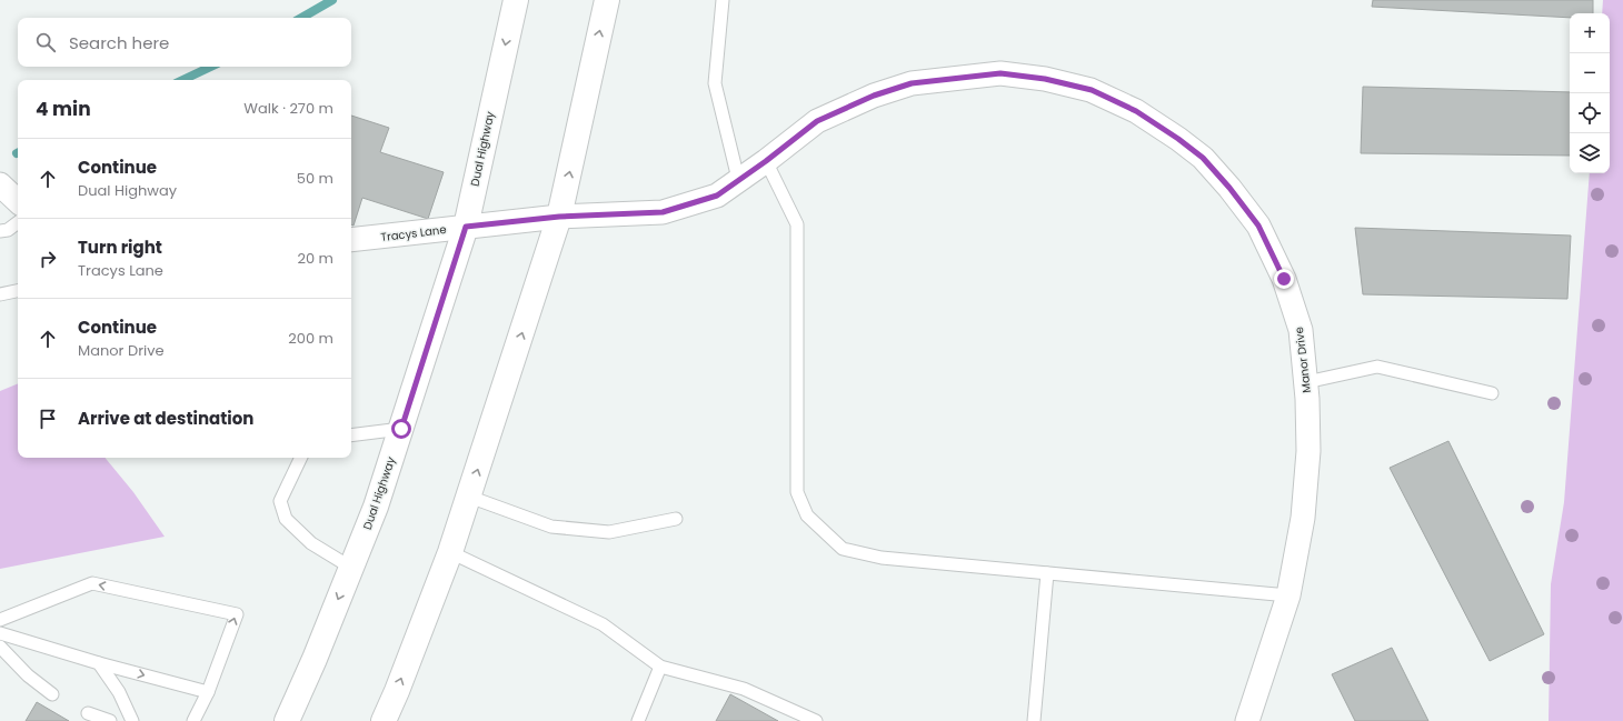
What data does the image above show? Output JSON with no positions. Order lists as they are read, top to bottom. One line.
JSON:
{"streets":{"main road":["Dual Highway"],"street":["Tracys Lane","Manor Drive"]},"crossings":[["Dual Highway","Tracys Lane"],["Tracys Lane","Manor Drive"]],"page":{"map_buttons":["+","−"],"search":"Search here","heading":["4 min","Walk · 270 m"],"list":[["Continue","Dual Highway","50 m"],["Turn right","Tracys Lane","20 m"],["Continue","Manor Drive","200 m"],"Arrive at destination"]}}
